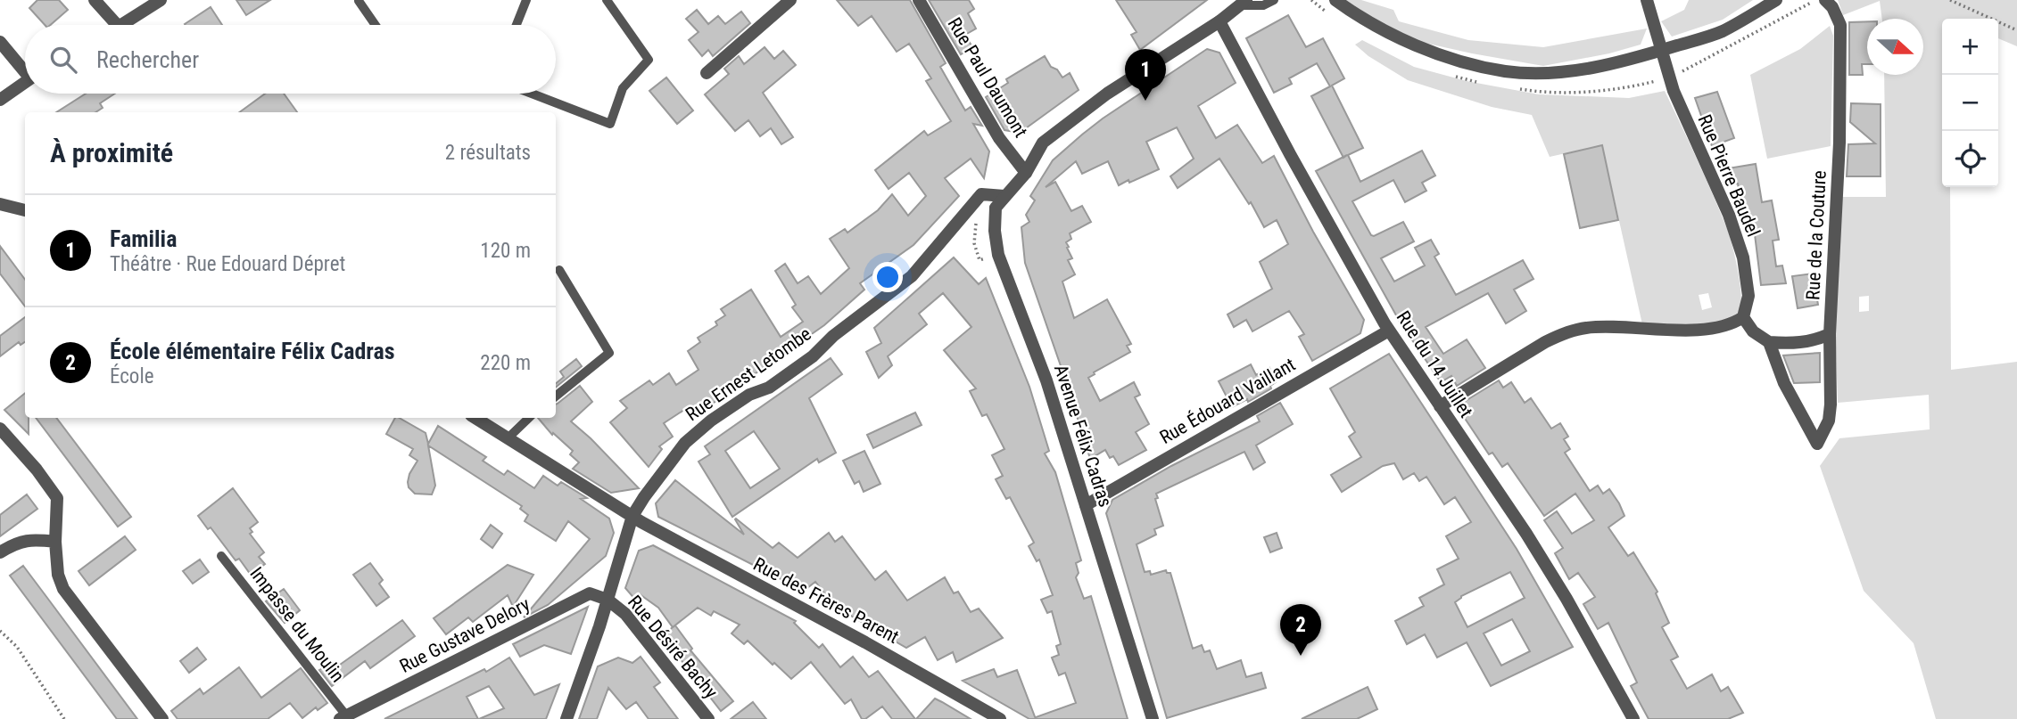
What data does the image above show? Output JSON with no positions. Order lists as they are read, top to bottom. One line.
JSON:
{"streets":{"street":["Rue Paul Daumont","Rue Pierre Baudel","Rue de la Couture","Rue du 14 Juillet","Rue Ernest Letombe","Rue Édouard Vaillant","Avenue Félix Cadras","Rue des Frères Parent","Rue Gustave Delory","Rue Désiré Bachy"],"lane":["Impasse du Moulin"]},"crossings":[["Rue Paul Daumont","Avenue Félix Cadras"],["Rue du 14 Juillet","Rue Édouard Vaillant"],["Rue du 14 Juillet","Avenue Félix Cadras"],["Rue Ernest Letombe","Avenue Félix Cadras"],["Rue Ernest Letombe","Rue des Frères Parent"],["Rue Ernest Letombe","Rue Gustave Delory"],["Rue Ernest Letombe","Rue Désiré Bachy"],["Rue Édouard Vaillant","Avenue Félix Cadras"],["Impasse du Moulin","Rue Gustave Delory"],["Rue Gustave Delory","Rue Désiré Bachy"]],"north":"right","page":{"map_buttons":["+","−"],"search":"Rechercher","pins":["1","2"],"heading":["À proximité","2 résultats"],"list":[{"mark":"1","name":"Familia","note":"Théâtre · Rue Edouard Dépret","value":"120 m"},{"mark":"2","name":"École élémentaire Félix Cadras","note":"École","value":"220 m"}]}}
